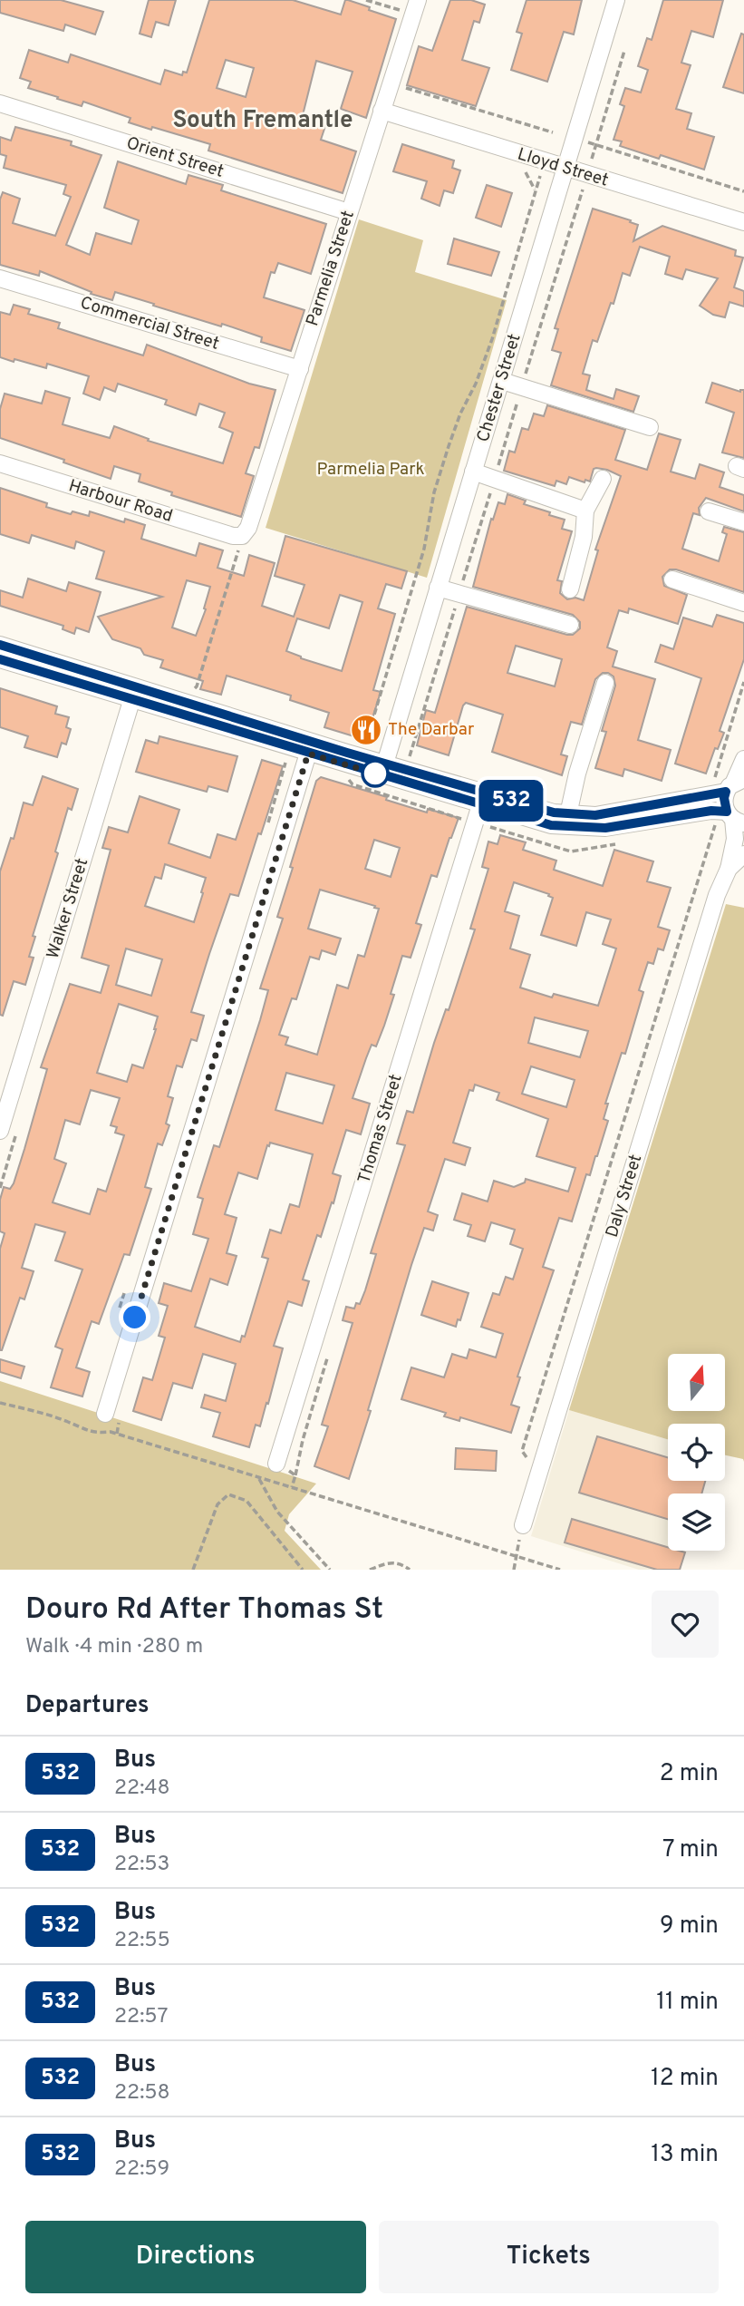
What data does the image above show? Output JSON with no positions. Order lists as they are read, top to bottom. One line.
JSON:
{"streets":{"street":["Orient Street","Lloyd Street","Parmelia Street","Commercial Street","Chester Street","Harbour Road","Walker Street","Thomas Street","Daly Street"]},"crossings":[["Orient Street","Parmelia Street"],["Lloyd Street","Parmelia Street"],["Lloyd Street","Chester Street"],["Parmelia Street","Commercial Street"],["Parmelia Street","Harbour Road"]],"districts":["South Fremantle"],"parks":["Parmelia Park"],"places":{"restaurant":["The Darbar"]},"lines":["bus line 532"],"north":"top","page":{"on_map":"532","heading":[["Douro Rd After Thomas St","Walk · 4 min · 280 m"],"Departures"],"list":[{"mark":"532","name":"Bus","note":"22:48","value":"2 min"},{"mark":"532","name":"Bus","note":"22:53","value":"7 min"},{"mark":"532","name":"Bus","note":"22:55","value":"9 min"},{"mark":"532","name":"Bus","note":"22:57","value":"11 min"},{"mark":"532","name":"Bus","note":"22:58","value":"12 min"},{"mark":"532","name":"Bus","note":"22:59","value":"13 min"}],"buttons":["Directions","Tickets"]}}
